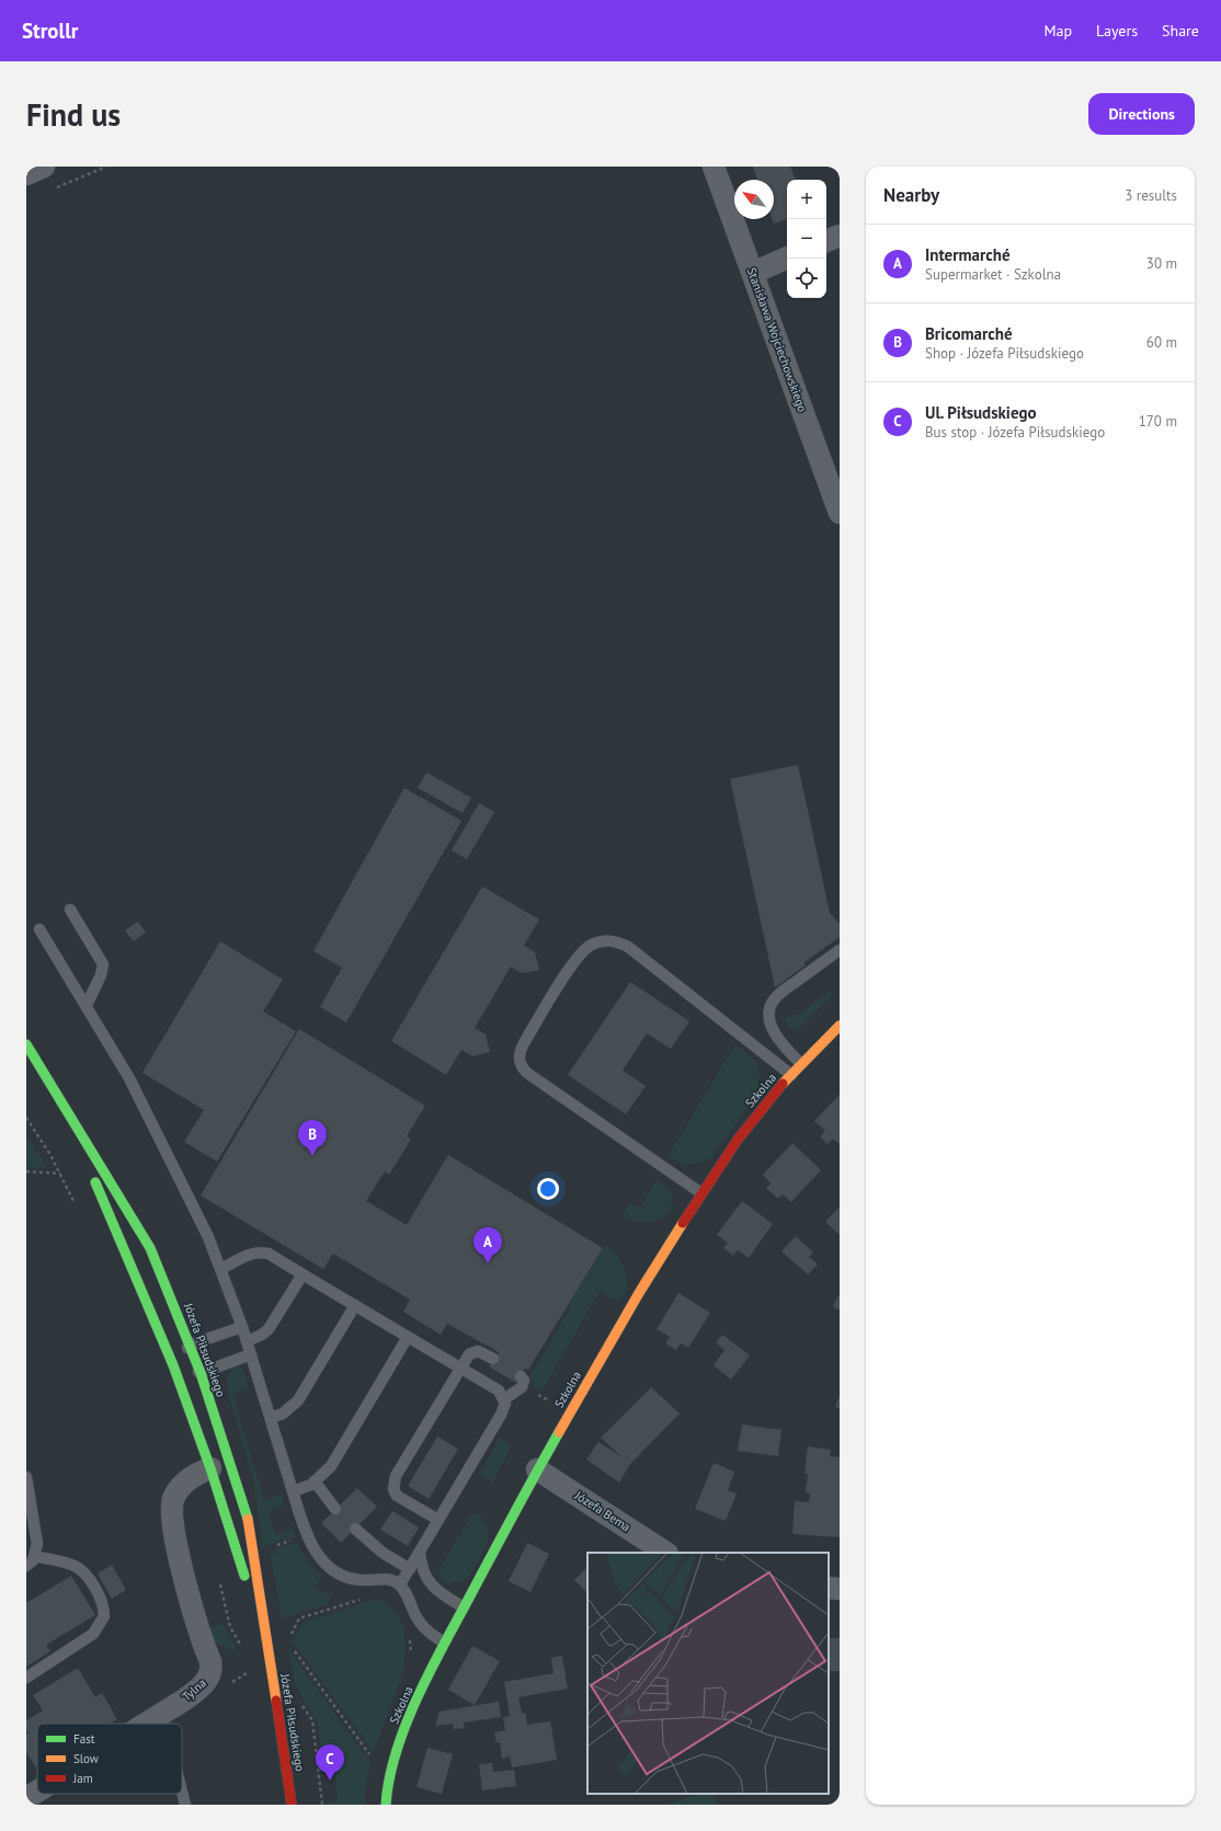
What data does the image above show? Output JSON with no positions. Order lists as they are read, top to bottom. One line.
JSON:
{"streets":{"street":["Stanisława Wojciechowskiego","Szkolna","Józefa Piłsudskiego","Józefa Bema","Tylna"]},"crossings":[["Szkolna","Józefa Bema"],["Józefa Piłsudskiego","Tylna"]],"legend":["Fast","Slow","Jam"],"north":"top left","page":{"header":"Strollr","nav":["Map","Layers","Share"],"buttons":"Directions","title":"Find us","heading":["Nearby","3 results"],"map_buttons":["+","−"],"list":[{"mark":"A","name":"Intermarché","note":"Supermarket · Szkolna","value":"30 m"},{"mark":"B","name":"Bricomarché","note":"Shop · Józefa Piłsudskiego","value":"60 m"},{"mark":"C","name":"Ul. Piłsudskiego","note":"Bus stop · Józefa Piłsudskiego","value":"170 m"}],"pins":["B","A","C"]}}
